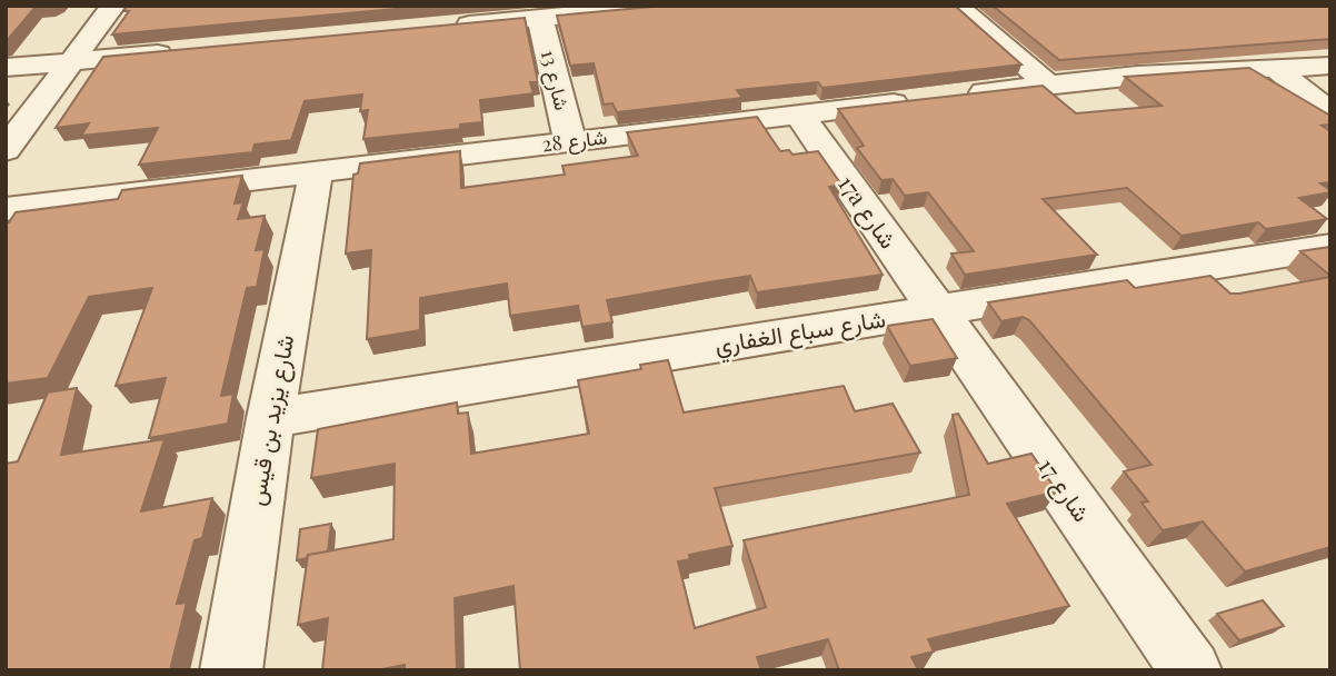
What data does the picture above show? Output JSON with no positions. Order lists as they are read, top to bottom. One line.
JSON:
{"streets":{"street":["شارع 13","شارع 28","17a شارع","شارع سباع الغفاري","شارع يزيد بن قيس","شارع 17"]},"crossings":[["شارع 13","شارع 28"],["شارع 28","17a شارع"],["شارع 28","شارع يزيد بن قيس"],["17a شارع","شارع سباع الغفاري"],["17a شارع","شارع 17"],["شارع سباع الغفاري","شارع يزيد بن قيس"],["شارع سباع الغفاري","شارع 17"]]}
